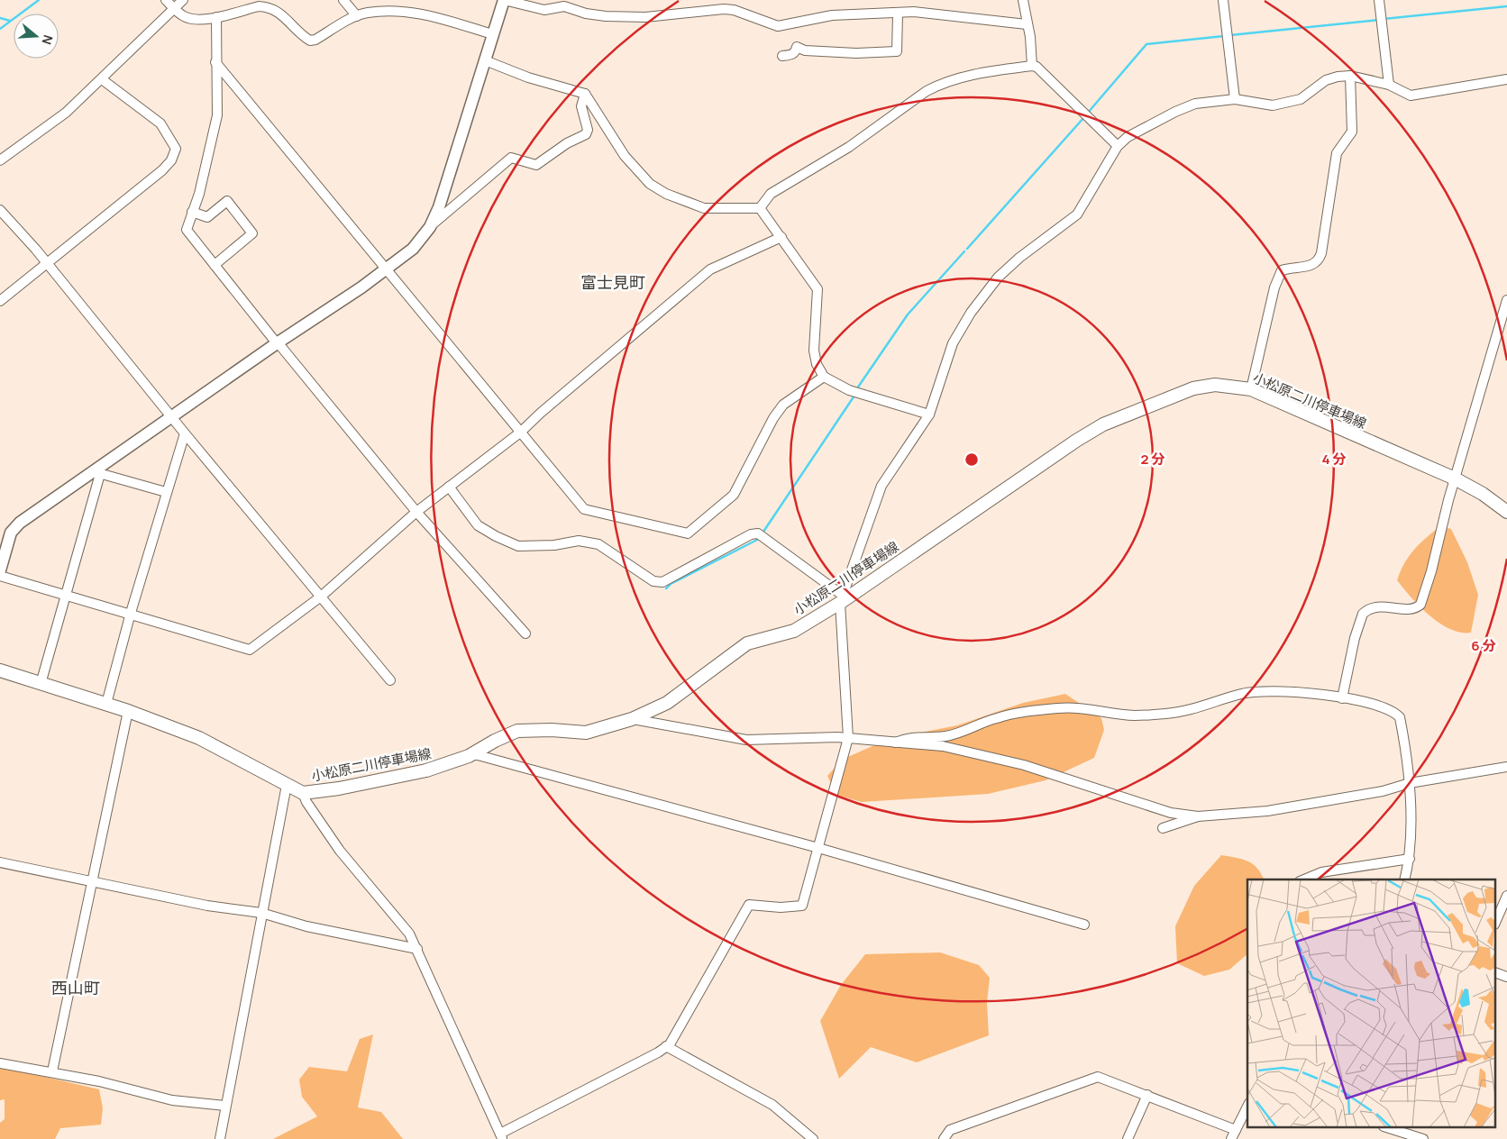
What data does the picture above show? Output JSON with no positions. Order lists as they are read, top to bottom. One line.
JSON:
{"streets":{"main road":["小松原二川停車場線"]},"districts":["富士見町","西山町"],"north":"right","rings":["2 分","4 分","6 分"]}
